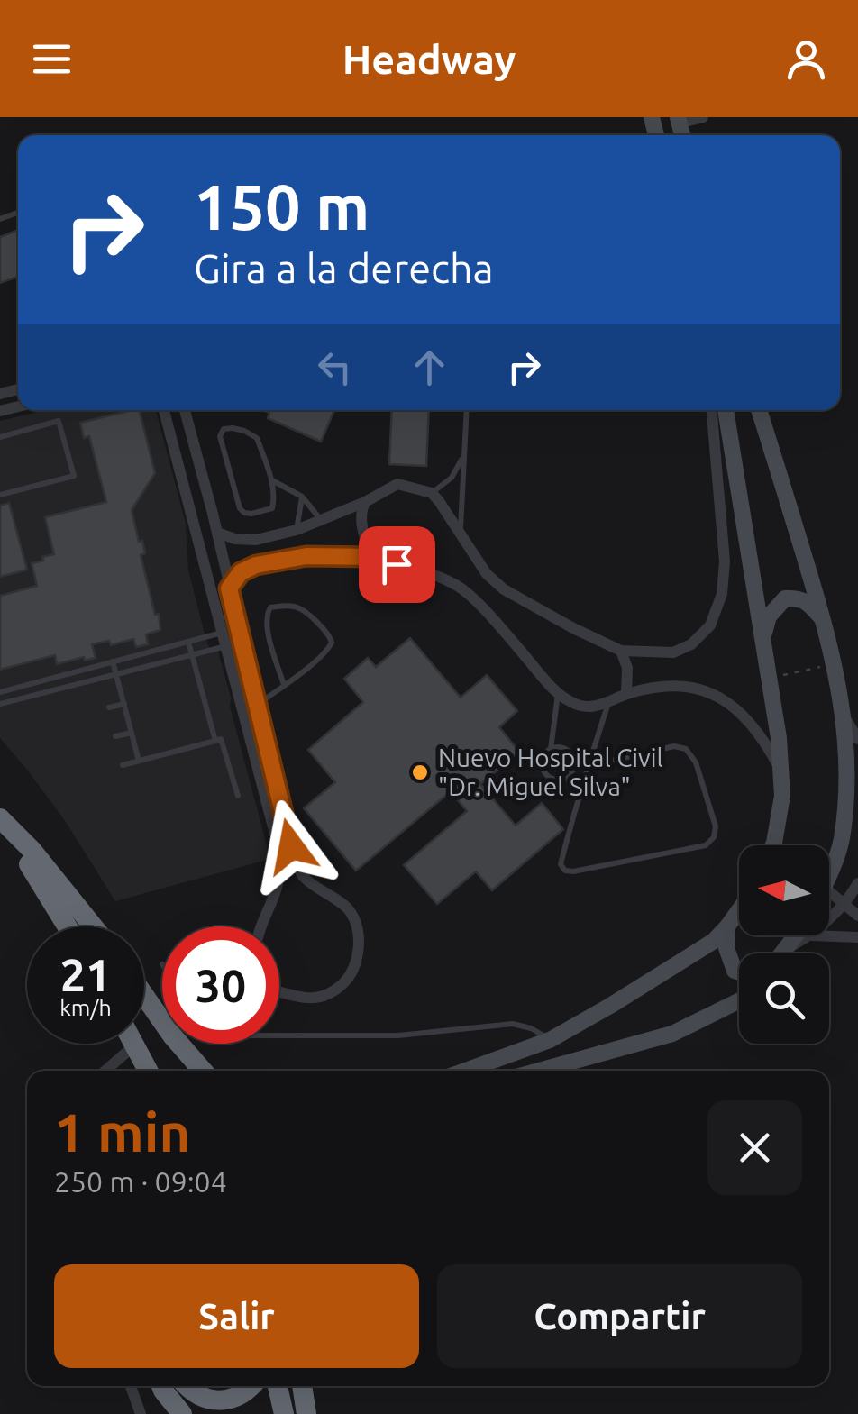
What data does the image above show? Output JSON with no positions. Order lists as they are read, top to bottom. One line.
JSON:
{"places":["Nuevo Hospital Civil \"Dr. Miguel Silva\""],"north":"left","page":{"header":"Headway","turn":["150 m","Gira a la derecha"],"speed":"21 km/h","limit":"30","heading":["1 min","250 m · 09:04"],"buttons":["Salir","Compartir"]}}
